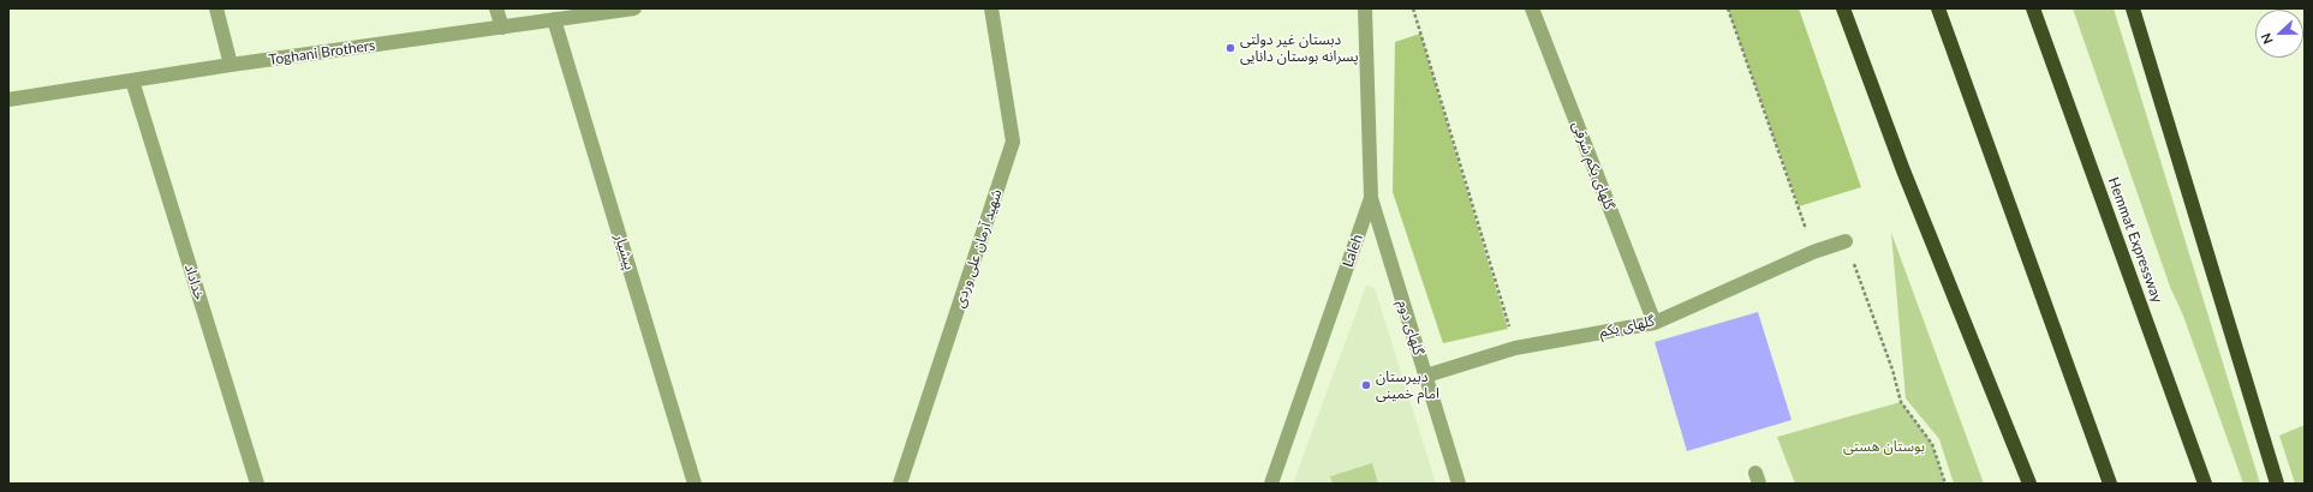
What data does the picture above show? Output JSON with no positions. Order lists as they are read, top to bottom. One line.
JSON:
{"streets":{"highway":["Hemmat Expressway"],"street":["Toghani Brothers","گلهای یکم شرقی","شهید آرمان علی وردی","Laleh","پیشیار","خداداد","گلهای یکم","گلهای دوم"]},"crossings":[["Toghani Brothers","پیشیار"],["Toghani Brothers","خداداد"],["گلهای یکم شرقی","گلهای یکم"],["Laleh","گلهای دوم"],["گلهای یکم","گلهای دوم"]],"parks":["بوستان هستی"],"places":["دبستان غیر دولتی پسرانه بوستان دانایی","دبیرستان امام خمینی"],"north":"left"}
